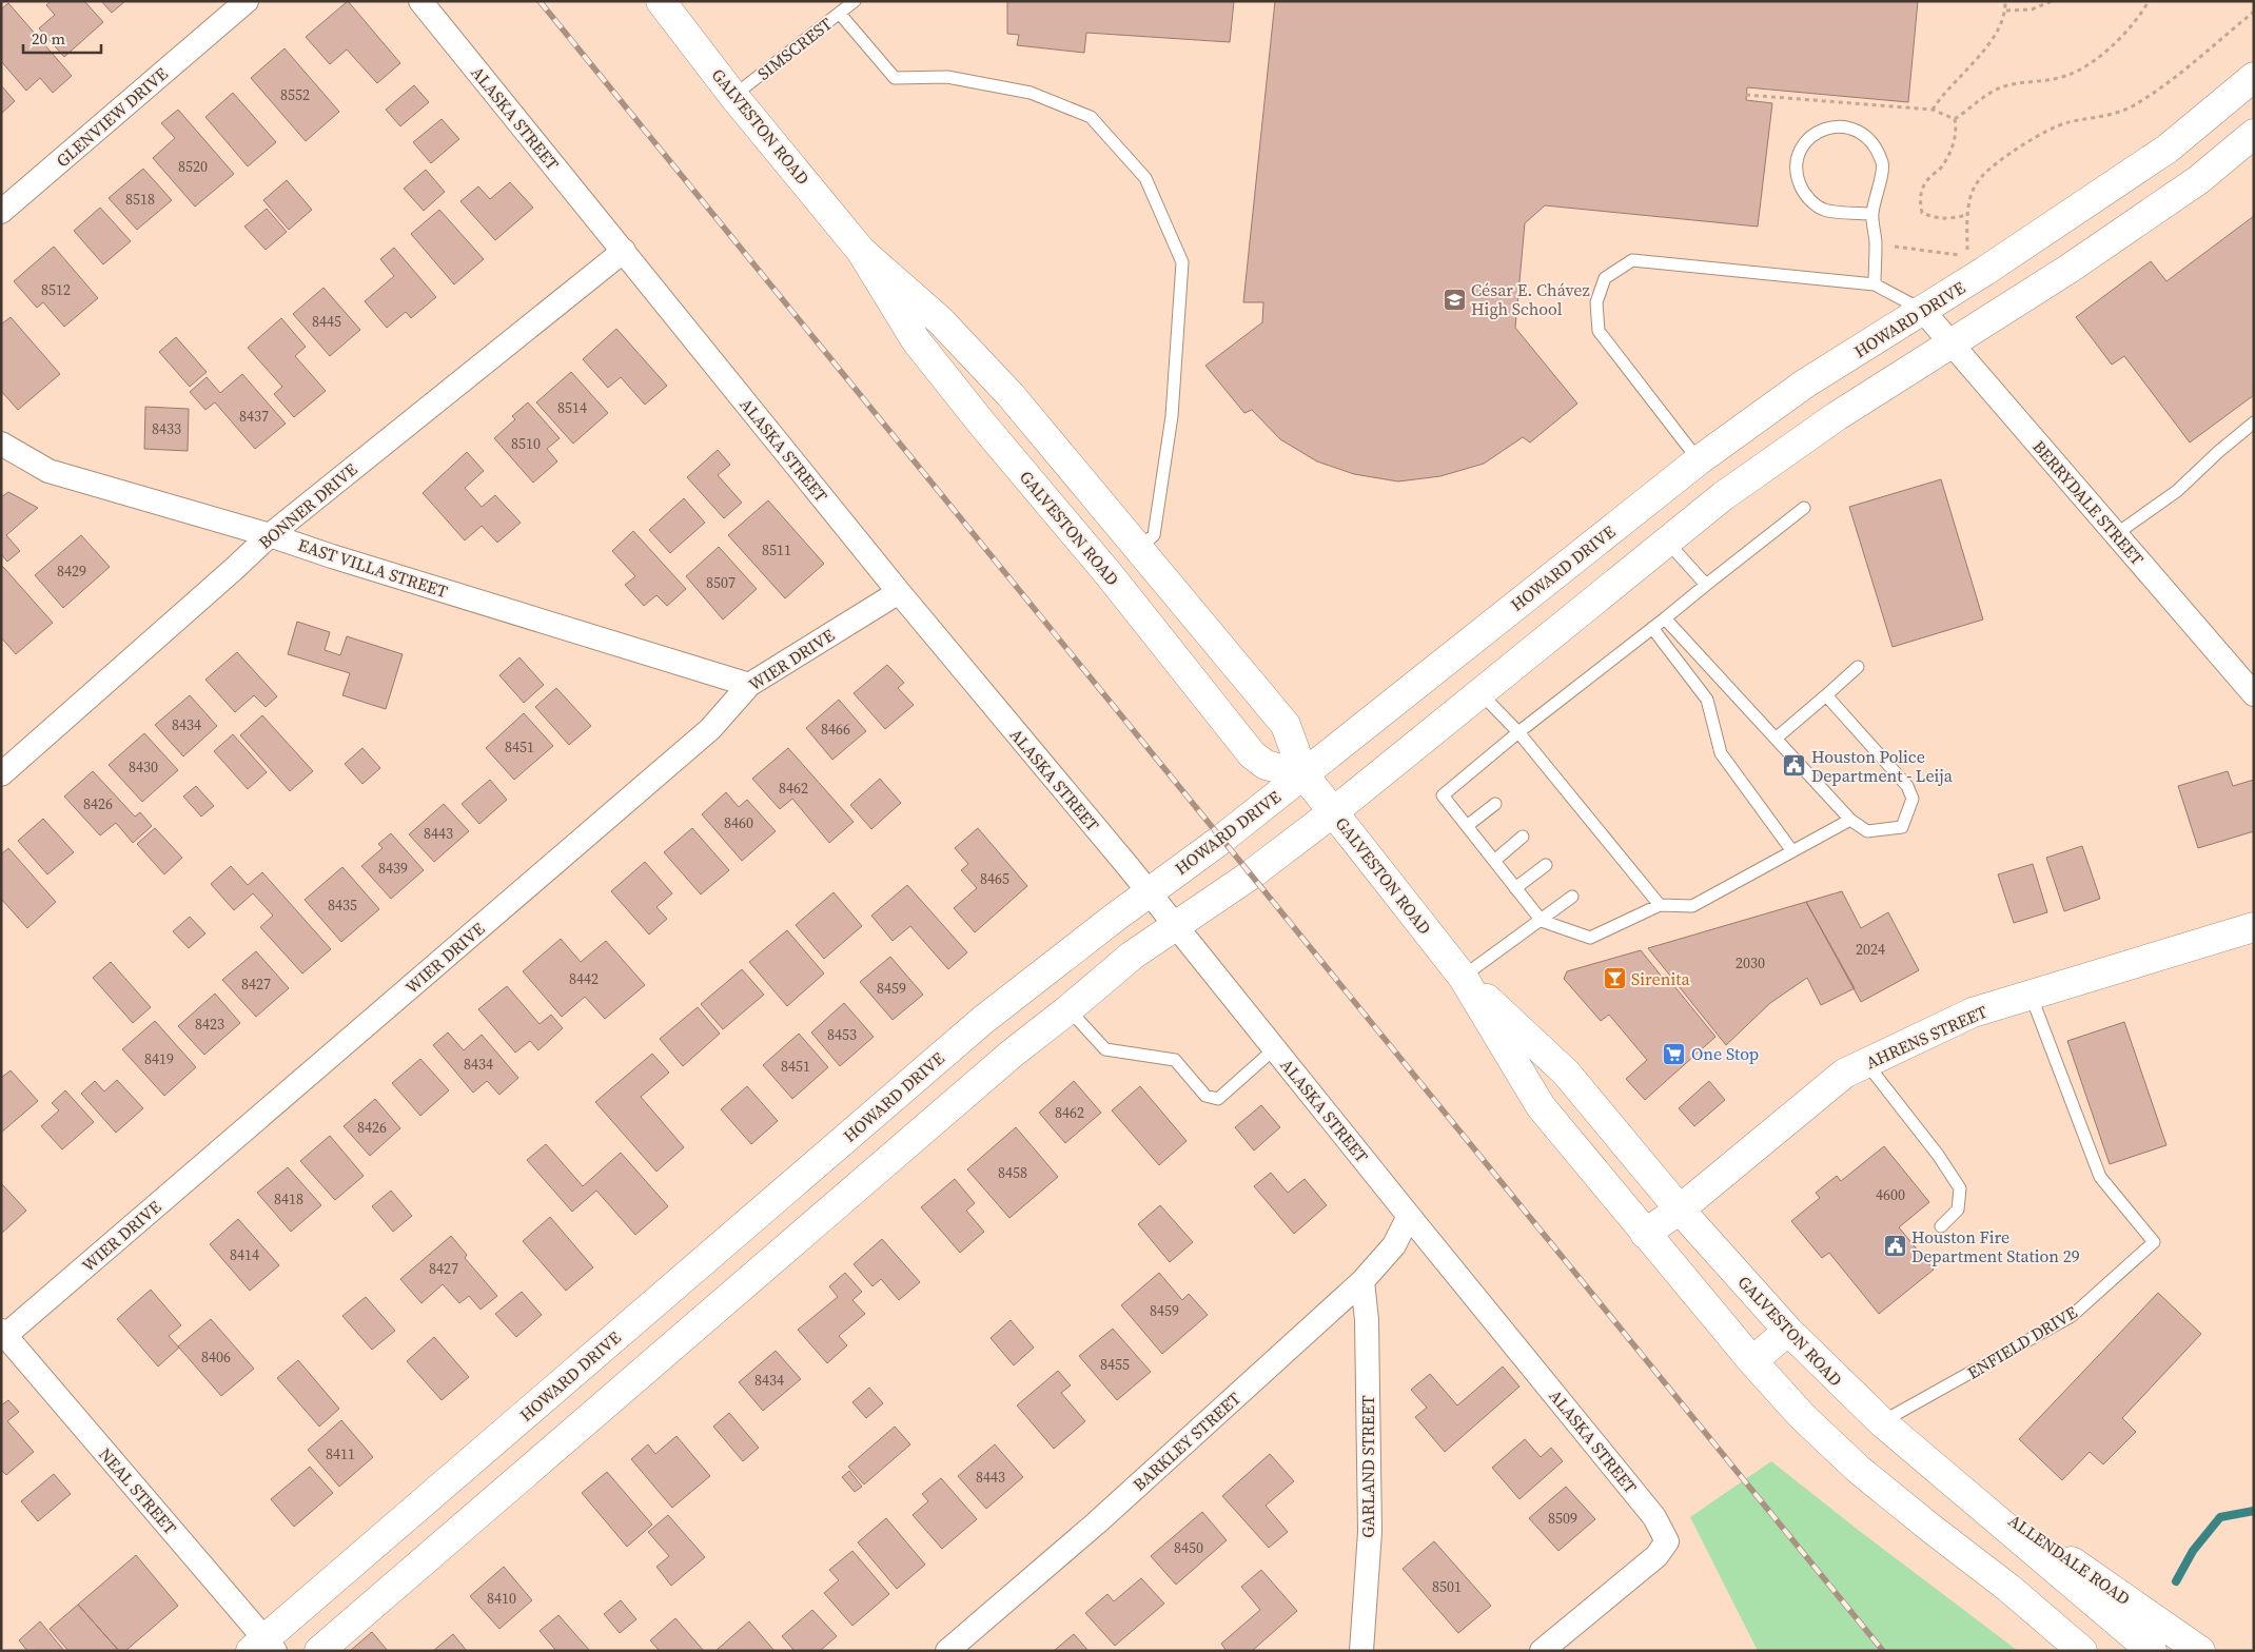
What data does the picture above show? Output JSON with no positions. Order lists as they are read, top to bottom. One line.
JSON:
{"streets":{"main road":["GALVESTON ROAD","HOWARD DRIVE","AHRENS STREET","ALLENDALE ROAD"],"street":["GLENVIEW DRIVE","ALASKA STREET","BERRYDALE STREET","BONNER DRIVE","EAST VILLA STREET","WIER DRIVE","BARKLEY STREET","GARLAND STREET","NEAL STREET"],"lane":["SIMSCREST","ENFIELD DRIVE"]},"crossings":[["SIMSCREST","GALVESTON ROAD"],["ALASKA STREET","HOWARD DRIVE"],["ALASKA STREET","BONNER DRIVE"],["ALASKA STREET","WIER DRIVE"],["ALASKA STREET","BARKLEY STREET"],["GALVESTON ROAD","HOWARD DRIVE"],["GALVESTON ROAD","AHRENS STREET"],["GALVESTON ROAD","ENFIELD DRIVE"],["GALVESTON ROAD","ALLENDALE ROAD"],["HOWARD DRIVE","BERRYDALE STREET"],["HOWARD DRIVE","NEAL STREET"],["BONNER DRIVE","EAST VILLA STREET"],["EAST VILLA STREET","WIER DRIVE"],["WIER DRIVE","NEAL STREET"],["AHRENS STREET","ENFIELD DRIVE"],["BARKLEY STREET","GARLAND STREET"]],"places":{"school or university":["César E. Chávez High School"],"public building":["Houston Police Department - Leija","Houston Fire Department Station 29"],"bar":["Sirenita"],"supermarket":["One Stop"]},"house_numbers":["8552","8520","8518","8512","8445","8514","8437","8433","8510","8511","8429","8507","8434","8466","8451","8430","8462","8426","8460","8443","8439","8465","8435","2024","2030","8442","8427","8459","8423","8453","8419","8434","8451","8462","8426","8458","4600","8418","8414","8427","8459","8406","8455","8434","8411","8443","8509","8450","8501","8410"],"scale_bar":"20 m"}
